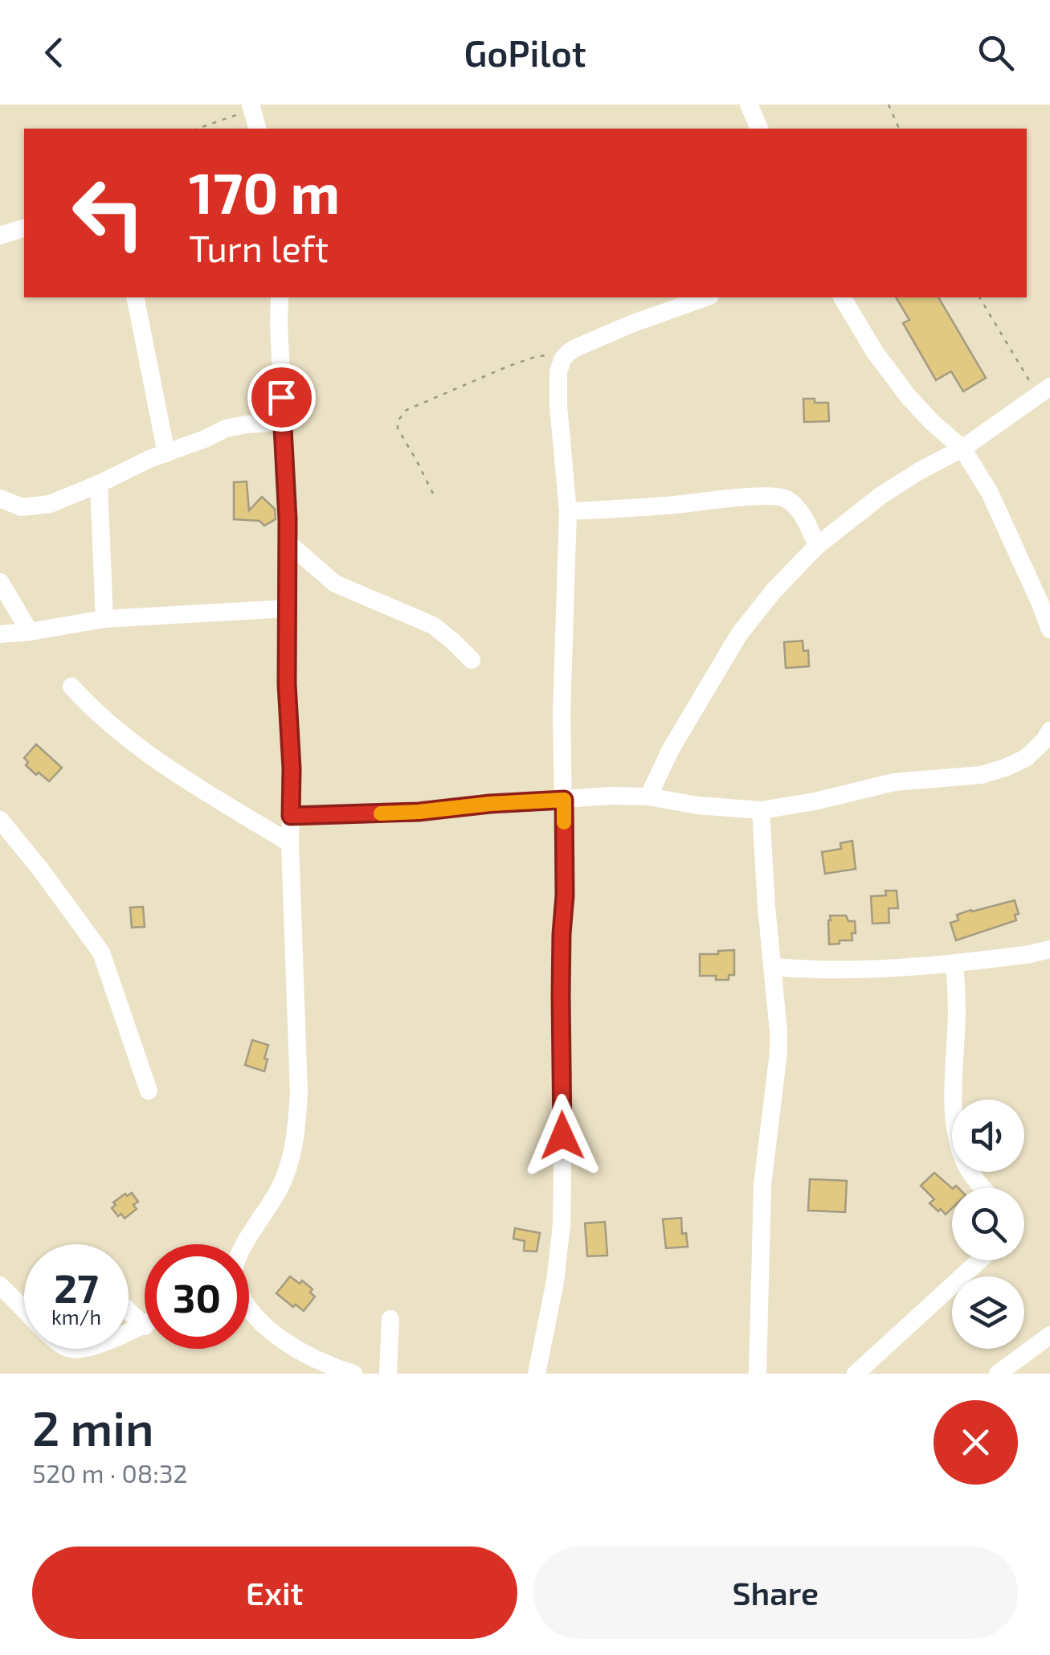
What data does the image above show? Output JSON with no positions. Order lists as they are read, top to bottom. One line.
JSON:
{"page":{"header":"GoPilot","turn":["170 m","Turn left"],"speed":"27 km/h","limit":"30","heading":["2 min","520 m · 08:32"],"buttons":["Exit","Share"]}}
